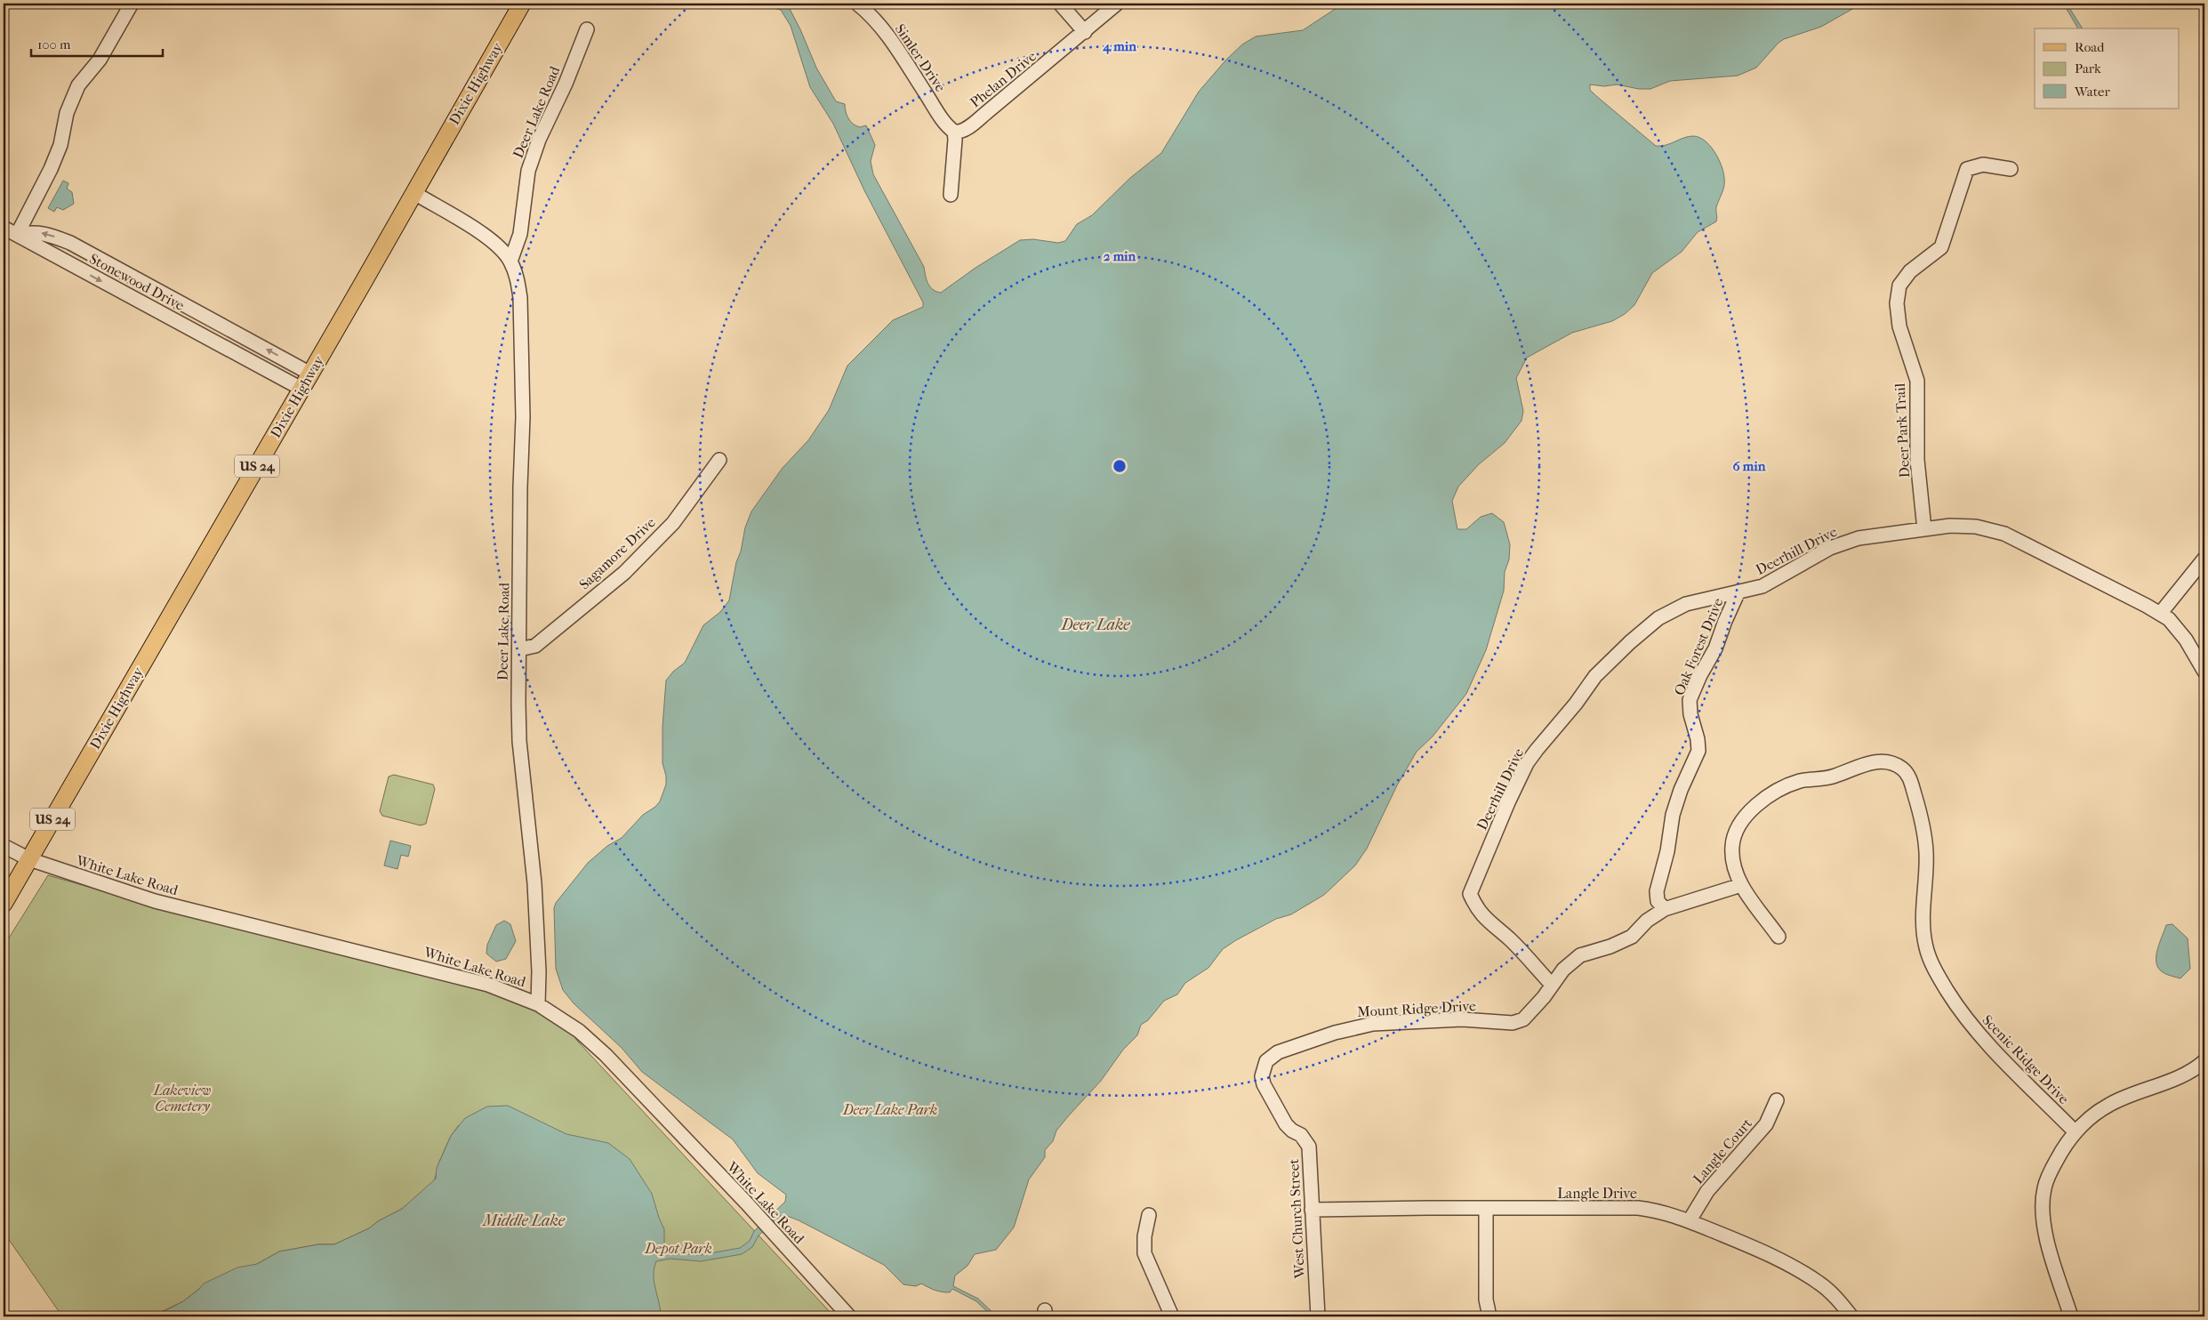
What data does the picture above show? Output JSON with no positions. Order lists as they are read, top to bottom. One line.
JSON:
{"streets":{"main road":["Dixie Highway","US 24"],"street":["Simler Drive","Phelan Drive","Deer Lake Road","Stonewood Drive","Deer Park Trail","Deerhill Drive","Sagamore Drive","Oak Forest Drive","White Lake Road","Mount Ridge Drive","Scenic Ridge Drive","Langle Court","Langle Drive","West Church Street"]},"crossings":[["Simler Drive","Phelan Drive"],["Dixie Highway","Deer Lake Road"],["Dixie Highway","Stonewood Drive"],["Dixie Highway","White Lake Road"],["Deer Lake Road","Sagamore Drive"],["Deer Lake Road","White Lake Road"],["Deer Park Trail","Deerhill Drive"],["Deerhill Drive","Oak Forest Drive"],["Deerhill Drive","Mount Ridge Drive"],["Oak Forest Drive","Mount Ridge Drive"],["Mount Ridge Drive","West Church Street"],["Langle Court","Langle Drive"],["Langle Drive","West Church Street"]],"water":["Deer Lake","Middle Lake"],"parks":["Lakeview Cemetery","Deer Lake Park","Depot Park"],"legend":["Road","Park","Water"],"scale_bar":"100 m","rings":["4 min","2 min","6 min"]}
